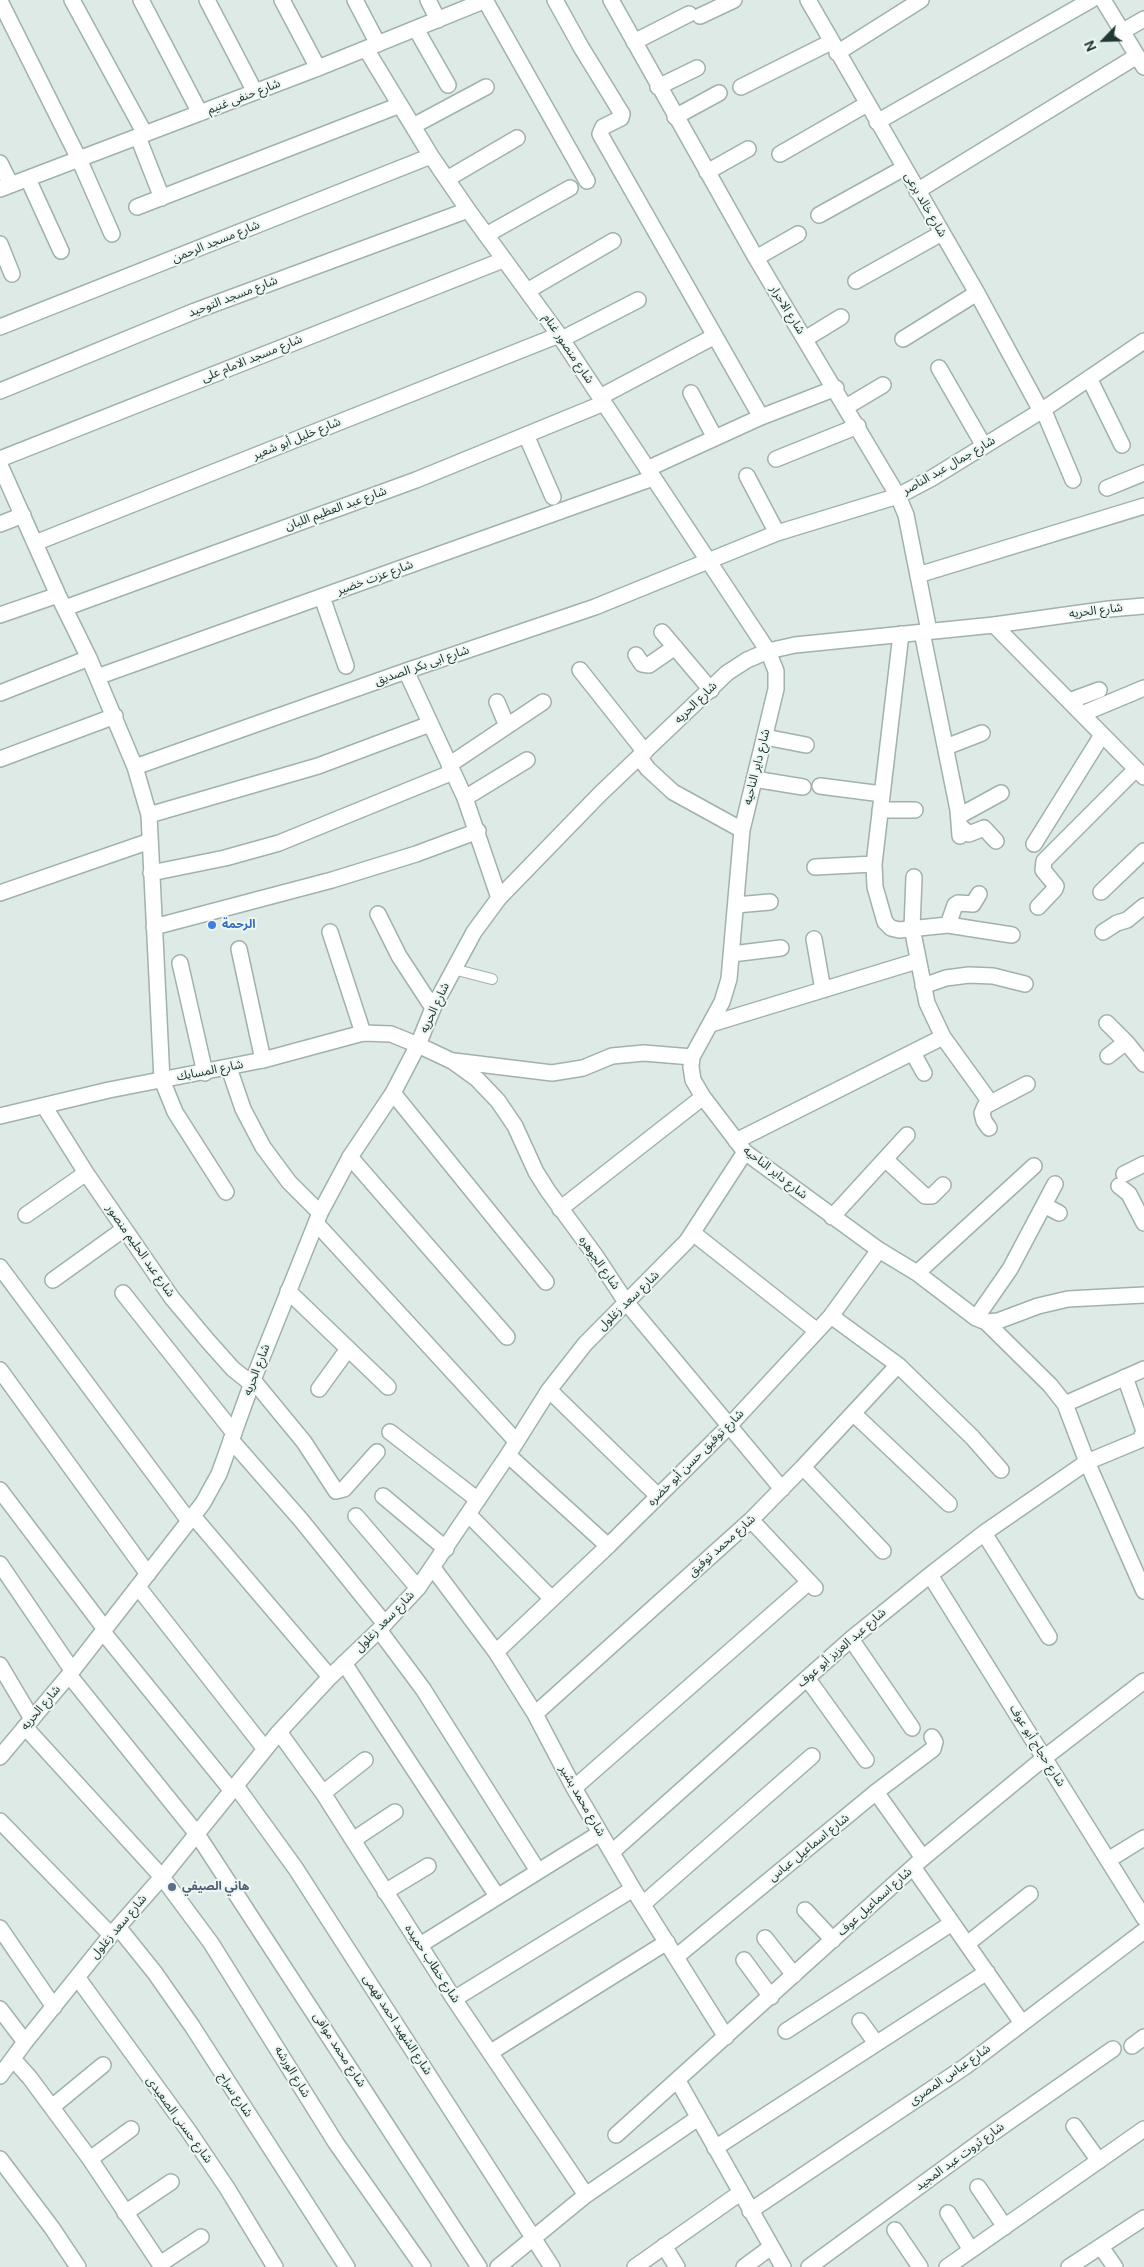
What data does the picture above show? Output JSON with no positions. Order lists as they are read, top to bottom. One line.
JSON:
{"streets":{"street":["شارع حنفى غنيم","شارع خالد برعى","شارع مسجد الرحمن","شارع مسجد التوحيد","شارع الاحرار","شارع منصور غنام","شارع مسجد الامام على","شارع خليل أبو شعير","شارع جمال عبد الناصر","شارع عبد العظيم اللبان","شارع عزت خضير","شارع الحريه","شارع ابى بكر الصديق","شارع داير الناحيه","شارع المسابك","شارع عبد الحليم منصور","شارع الجوهره","شارع سعد زغلول","شارع توفيق حسن أبو خضره","شارع محمد توفيق","شارع عبد العزيز أبو عوف","شارع حجاج أبو عوف","شارع محمد بشير","شارع اسماعيل عباس","شارع اسماعيل عوف","شارع خطاب حميده","شارع الشهيد احمد فهمى","شارع محمد موافى","شارع الورشه","شارع عباس المصرى","شارع سراج","شارع حسنى الصعيدى","شارع ثروت عبد المجيد"]},"crossings":[["شارع حنفى غنيم","شارع منصور غنام"],["شارع خالد برعى","شارع جمال عبد الناصر"],["شارع مسجد الرحمن","شارع منصور غنام"],["شارع مسجد التوحيد","شارع منصور غنام"],["شارع الاحرار","شارع جمال عبد الناصر"],["شارع الاحرار","شارع عزت خضير"],["شارع الاحرار","شارع الحريه"],["شارع منصور غنام","شارع مسجد الامام على"],["شارع منصور غنام","شارع خليل أبو شعير"],["شارع منصور غنام","شارع جمال عبد الناصر"],["شارع منصور غنام","شارع عبد العظيم اللبان"],["شارع منصور غنام","شارع عزت خضير"],["شارع منصور غنام","شارع الحريه"],["شارع منصور غنام","شارع ابى بكر الصديق"],["شارع منصور غنام","شارع داير الناحيه"],["شارع جمال عبد الناصر","شارع ابى بكر الصديق"],["شارع الحريه","شارع داير الناحيه"],["شارع الحريه","شارع المسابك"],["شارع الحريه","شارع عبد الحليم منصور"],["شارع الحريه","شارع الجوهره"],["شارع الحريه","شارع الشهيد احمد فهمى"],["شارع الحريه","شارع محمد موافى"],["شارع الحريه","شارع الورشه"],["شارع داير الناحيه","شارع سعد زغلول"],["شارع داير الناحيه","شارع توفيق حسن أبو خضره"],["شارع داير الناحيه","شارع عبد العزيز أبو عوف"],["شارع المسابك","شارع عبد الحليم منصور"],["شارع المسابك","شارع الجوهره"],["شارع الجوهره","شارع سعد زغلول"],["شارع الجوهره","شارع توفيق حسن أبو خضره"],["شارع الجوهره","شارع محمد توفيق"],["شارع سعد زغلول","شارع محمد بشير"],["شارع سعد زغلول","شارع خطاب حميده"],["شارع سعد زغلول","شارع الشهيد احمد فهمى"],["شارع سعد زغلول","شارع محمد موافى"],["شارع سعد زغلول","شارع الورشه"],["شارع سعد زغلول","شارع سراج"],["شارع سعد زغلول","شارع حسنى الصعيدى"],["شارع توفيق حسن أبو خضره","شارع محمد بشير"],["شارع محمد توفيق","شارع محمد بشير"],["شارع عبد العزيز أبو عوف","شارع حجاج أبو عوف"],["شارع عبد العزيز أبو عوف","شارع محمد بشير"],["شارع حجاج أبو عوف","شارع اسماعيل عوف"],["شارع محمد بشير","شارع اسماعيل عباس"],["شارع محمد بشير","شارع اسماعيل عوف"]],"places":["الرحمة","هاني الصيفي"],"north":"bottom left"}
